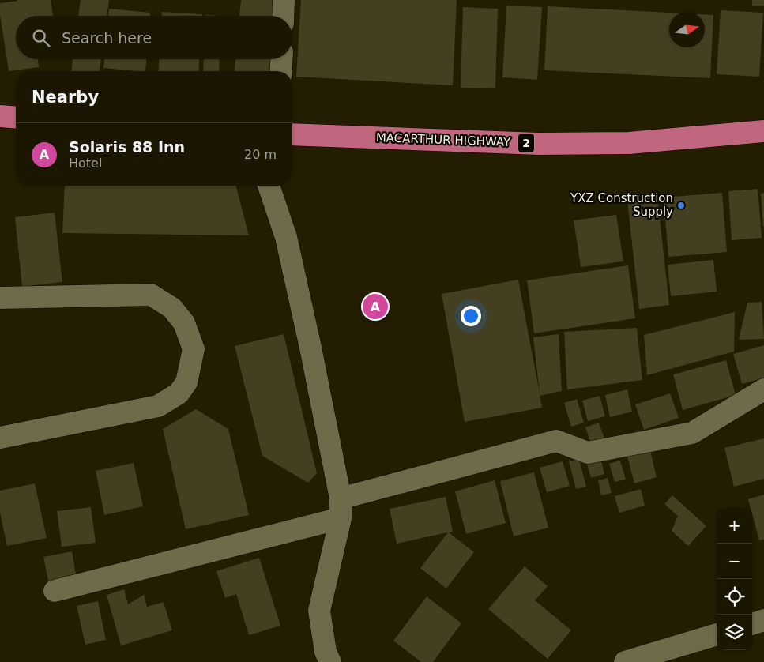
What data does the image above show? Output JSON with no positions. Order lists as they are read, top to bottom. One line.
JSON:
{"streets":{"highway":["MACARTHUR HIGHWAY","2"]},"places":["YXZ Construction Supply"],"north":"right","page":{"search":"Search here","heading":"Nearby","list":[{"mark":"A","name":"Solaris 88 Inn","note":"Hotel","value":"20 m"}],"pins":"A","map_buttons":["+","−"]}}
